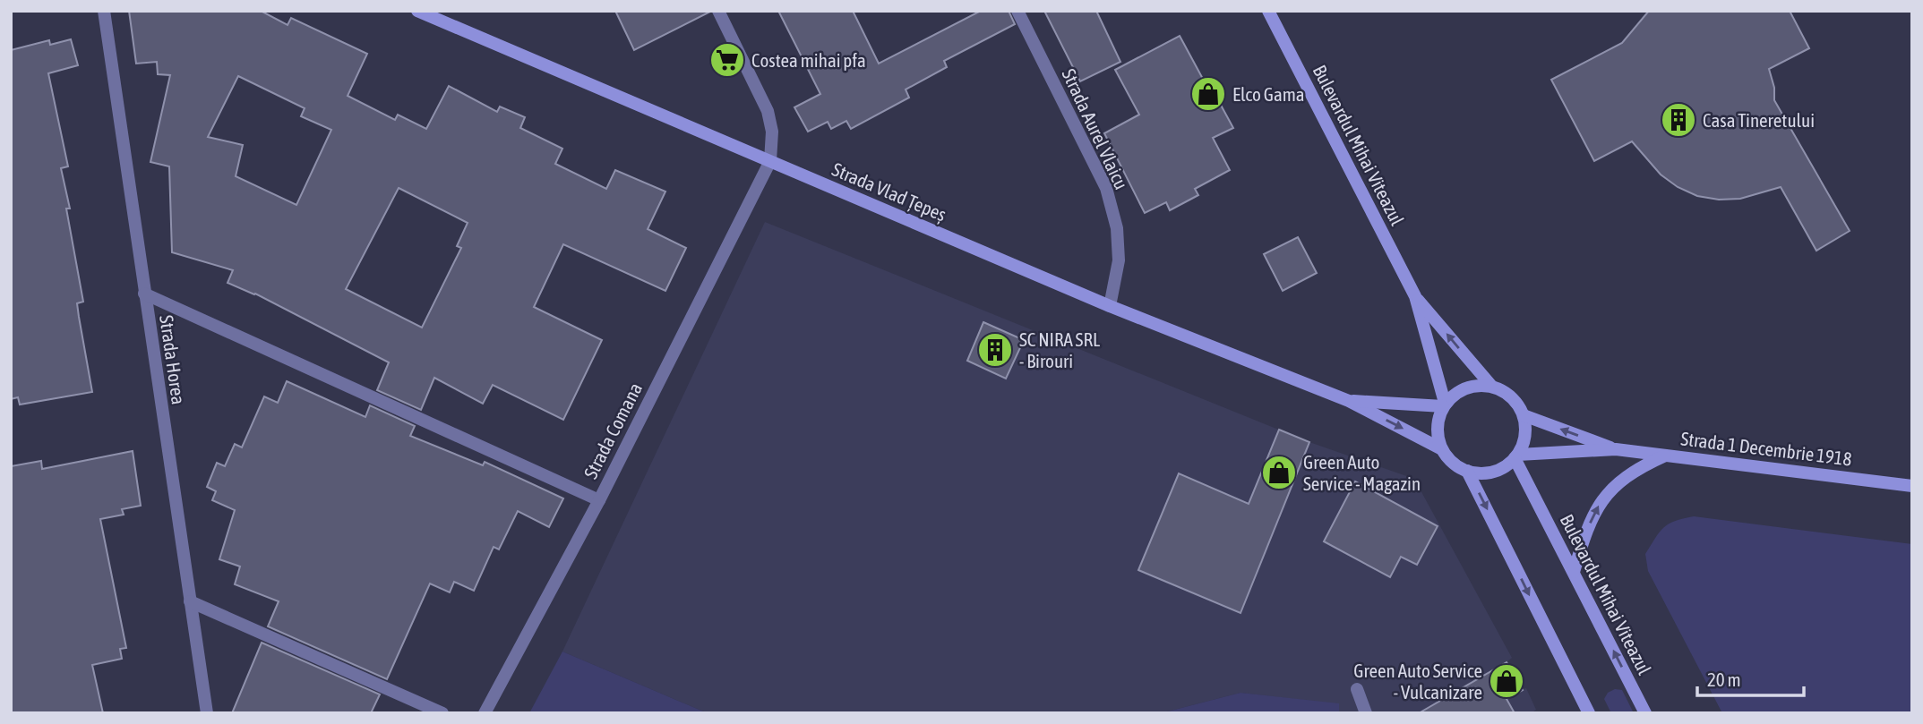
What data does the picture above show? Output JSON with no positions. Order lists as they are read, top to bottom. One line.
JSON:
{"streets":{"main road":["Bulevardul Mihai Viteazul","Strada Vlad Țepeș","Strada 1 Decembrie 1918"],"street":["Strada Aurel Vlaicu","Strada Horea","Strada Comana"]},"crossings":[["Strada Aurel Vlaicu","Strada Vlad Țepeș"],["Bulevardul Mihai Viteazul","Strada Vlad Țepeș"],["Bulevardul Mihai Viteazul","Strada 1 Decembrie 1918"],["Strada Vlad Țepeș","Strada Comana"],["Strada Vlad Țepeș","Strada 1 Decembrie 1918"]],"places":{"supermarket":["Costea mihai pfa"],"shop":["Elco Gama","Green Auto Service - Magazin","Green Auto Service - Vulcanizare"],"building":["Casa Tineretului","SC NIRA SRL - Birouri"]},"scale_bar":"20 m"}
